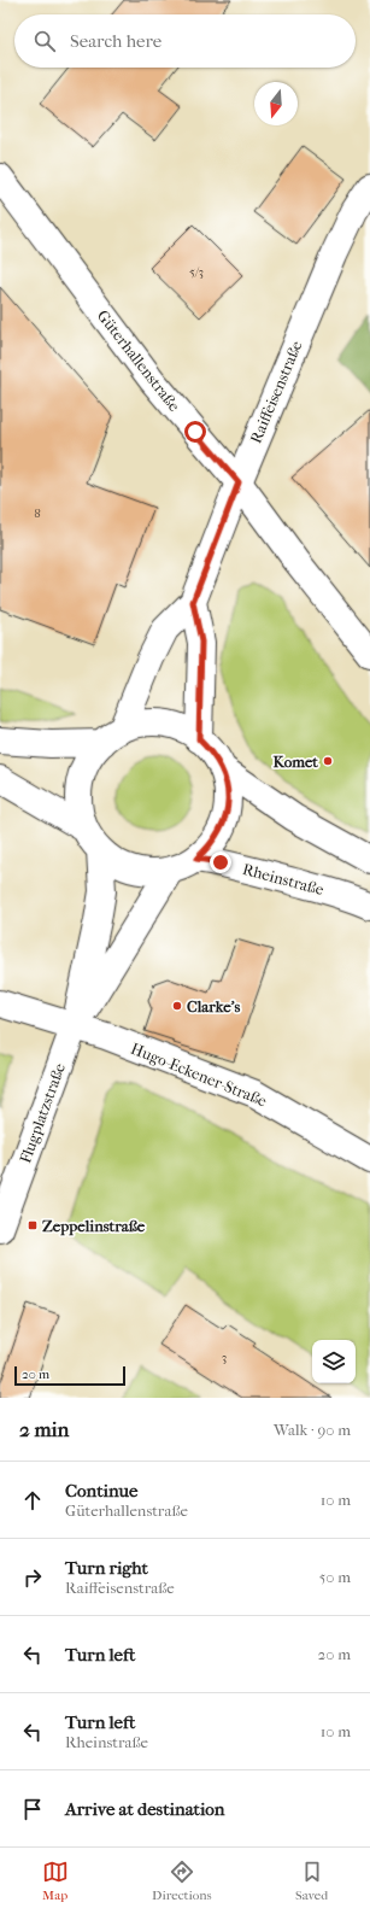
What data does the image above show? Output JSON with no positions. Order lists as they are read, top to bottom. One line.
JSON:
{"streets":{"street":["Güterhallenstraße","Raiffeisenstraße","Rheinstraße","Hugo-Eckener-Straße","Flugplatzstraße"]},"crossings":[["Güterhallenstraße","Raiffeisenstraße"],["Raiffeisenstraße","Rheinstraße"],["Raiffeisenstraße","Flugplatzstraße"],["Rheinstraße","Flugplatzstraße"],["Hugo-Eckener-Straße","Flugplatzstraße"]],"places":{"other":["Komet","Clarke's"],"transit":["Zeppelinstraße"]},"house_numbers":["5/3","8","3"],"scale_bar":"20 m","north":"bottom","page":{"search":"Search here","scale":"20 m","heading":["2 min","Walk · 90 m"],"list":[["Continue","Güterhallenstraße","10 m"],["Turn right","Raiffeisenstraße","50 m"],["Turn left","20 m"],["Turn left","Rheinstraße","10 m"],"Arrive at destination"],"nav":["Map","Directions","Saved"]}}
